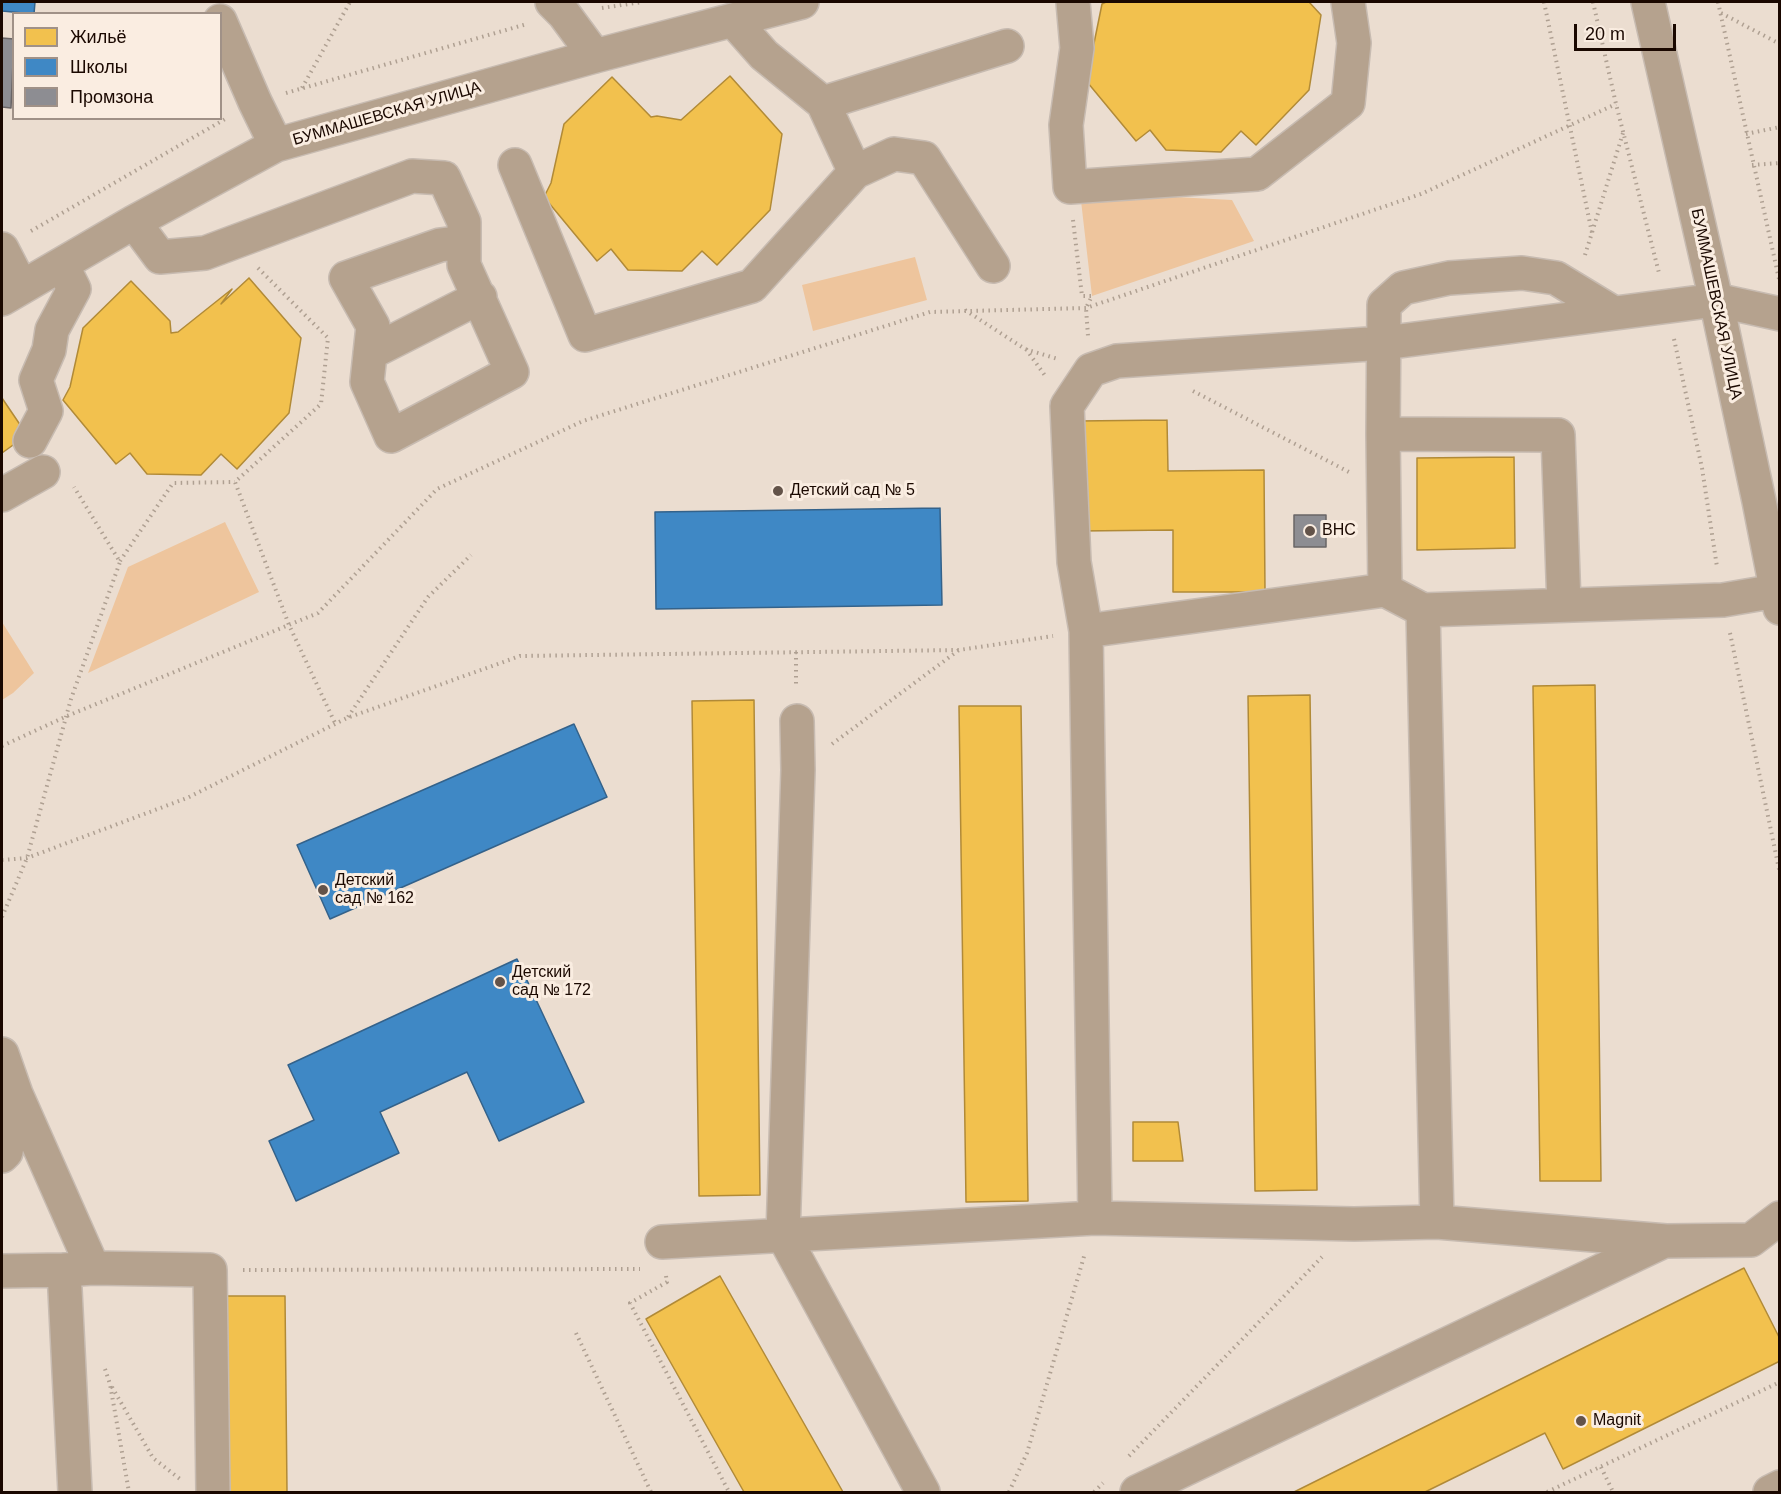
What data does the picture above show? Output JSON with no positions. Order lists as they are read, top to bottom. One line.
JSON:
{"streets":{"street":["БУММАШЕВСКАЯ УЛИЦА"]},"places":["Детский сад № 5","ВНС","Детский сад № 162","Детский сад № 172","Magnit"],"legend":["Жильё","Школы","Промзона"],"scale_bar":"20 m"}
